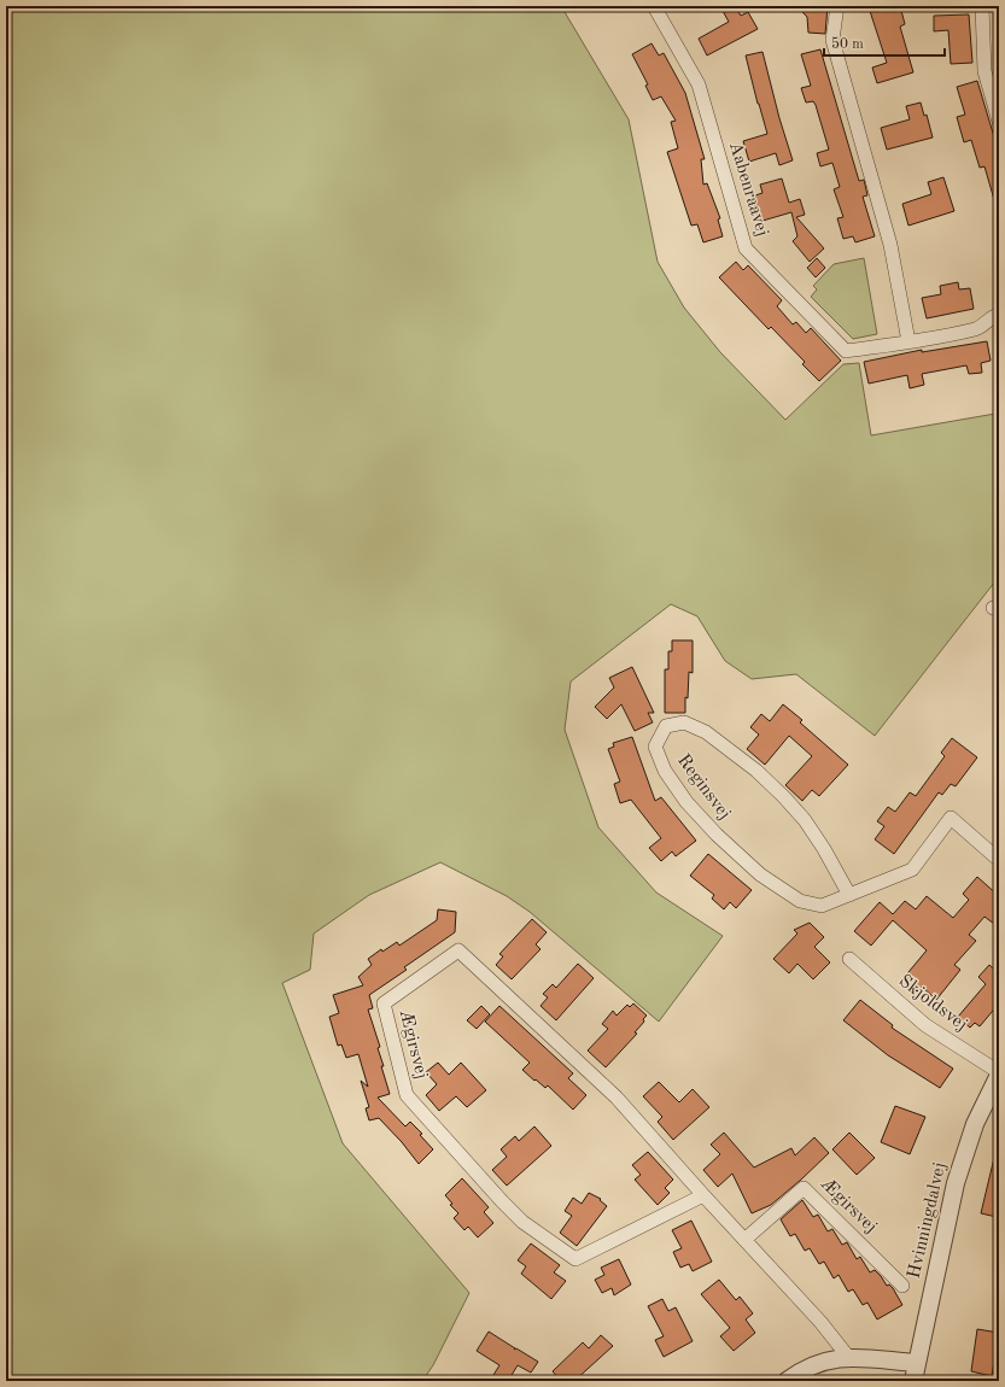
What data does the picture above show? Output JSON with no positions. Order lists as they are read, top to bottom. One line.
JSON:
{"streets":{"street":["Aabenraavej","Reginsvej","Skjoldsvej","Ægirsvej","Hvinningdalvej"]},"crossings":[["Skjoldsvej","Hvinningdalvej"]],"scale_bar":"50 m"}
